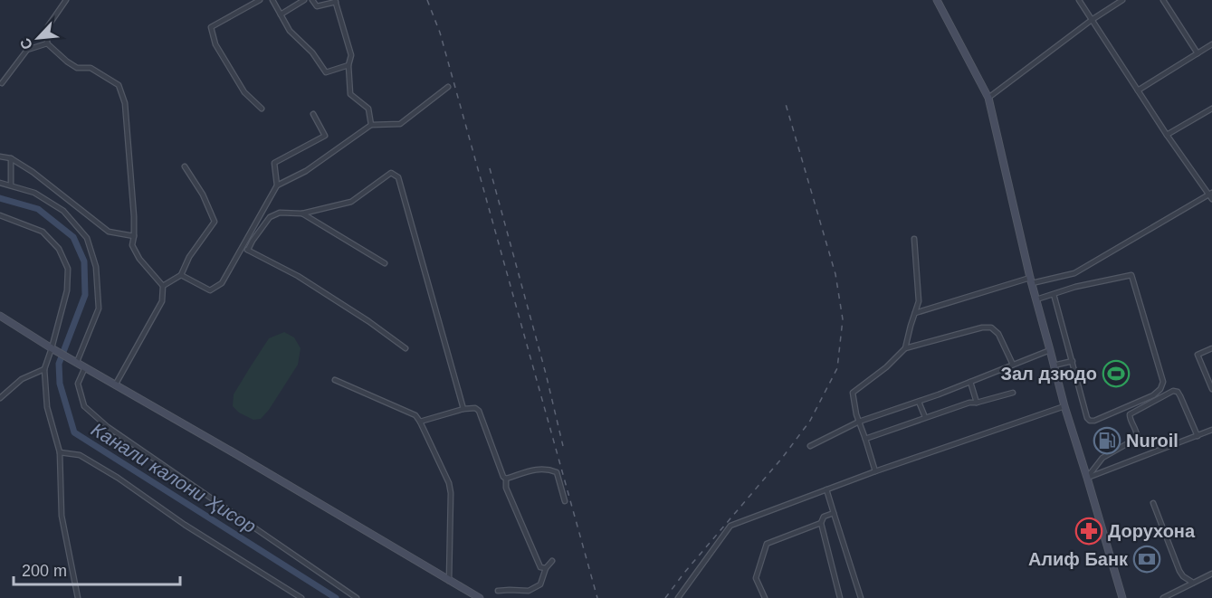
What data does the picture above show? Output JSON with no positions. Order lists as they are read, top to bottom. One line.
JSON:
{"water":["Канали калони Ҳисор"],"places":{"sports":["Зал дзюдо"],"fuel station":["Nuroil"],"pharmacy":["Дорухона"],"bank":["Алиф Банк"]},"scale_bar":"200 m","north":"bottom left"}
